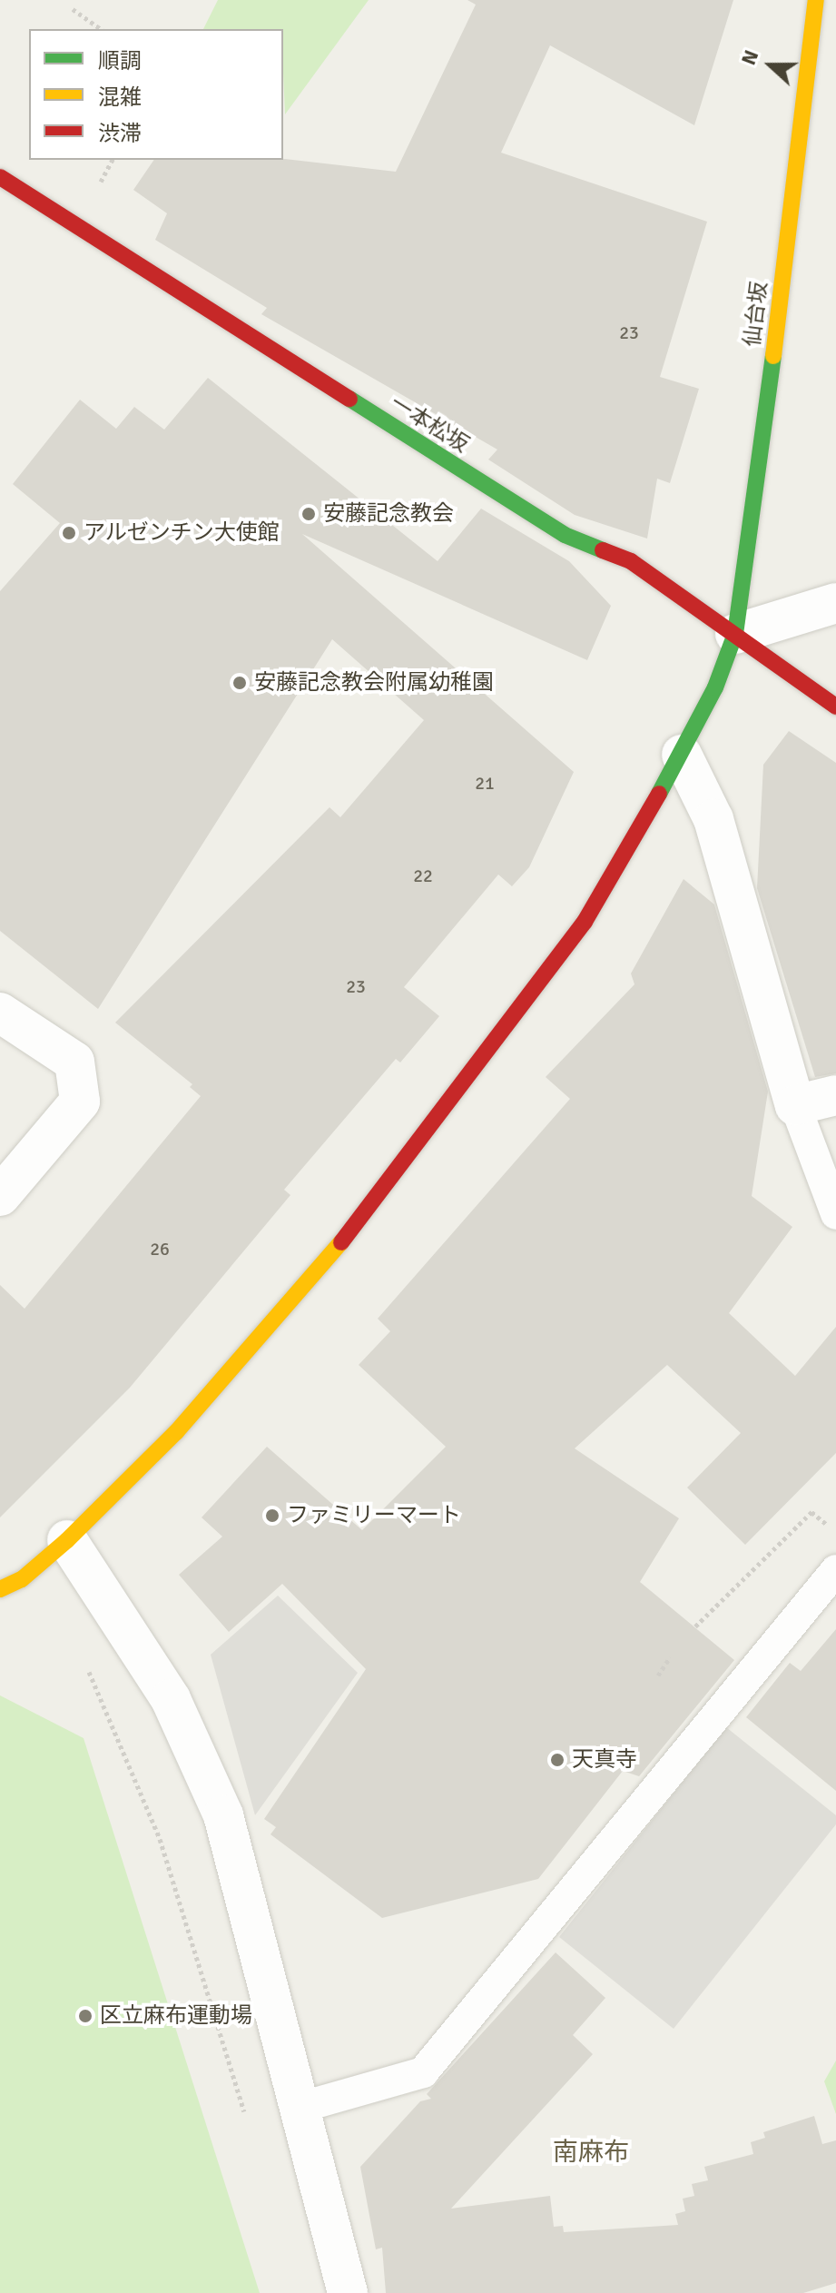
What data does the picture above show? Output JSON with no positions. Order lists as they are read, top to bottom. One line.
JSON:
{"streets":{"street":["仙台坂","一本松坂"]},"crossings":[["仙台坂","一本松坂"]],"districts":["南麻布"],"places":["安藤記念教会","アルゼンチン大使館","安藤記念教会附属幼稚園","ファミリーマート","天真寺","区立麻布運動場"],"house_numbers":["23","21","22","23","26"],"legend":["順調","混雑","渋滞"],"north":"left"}
